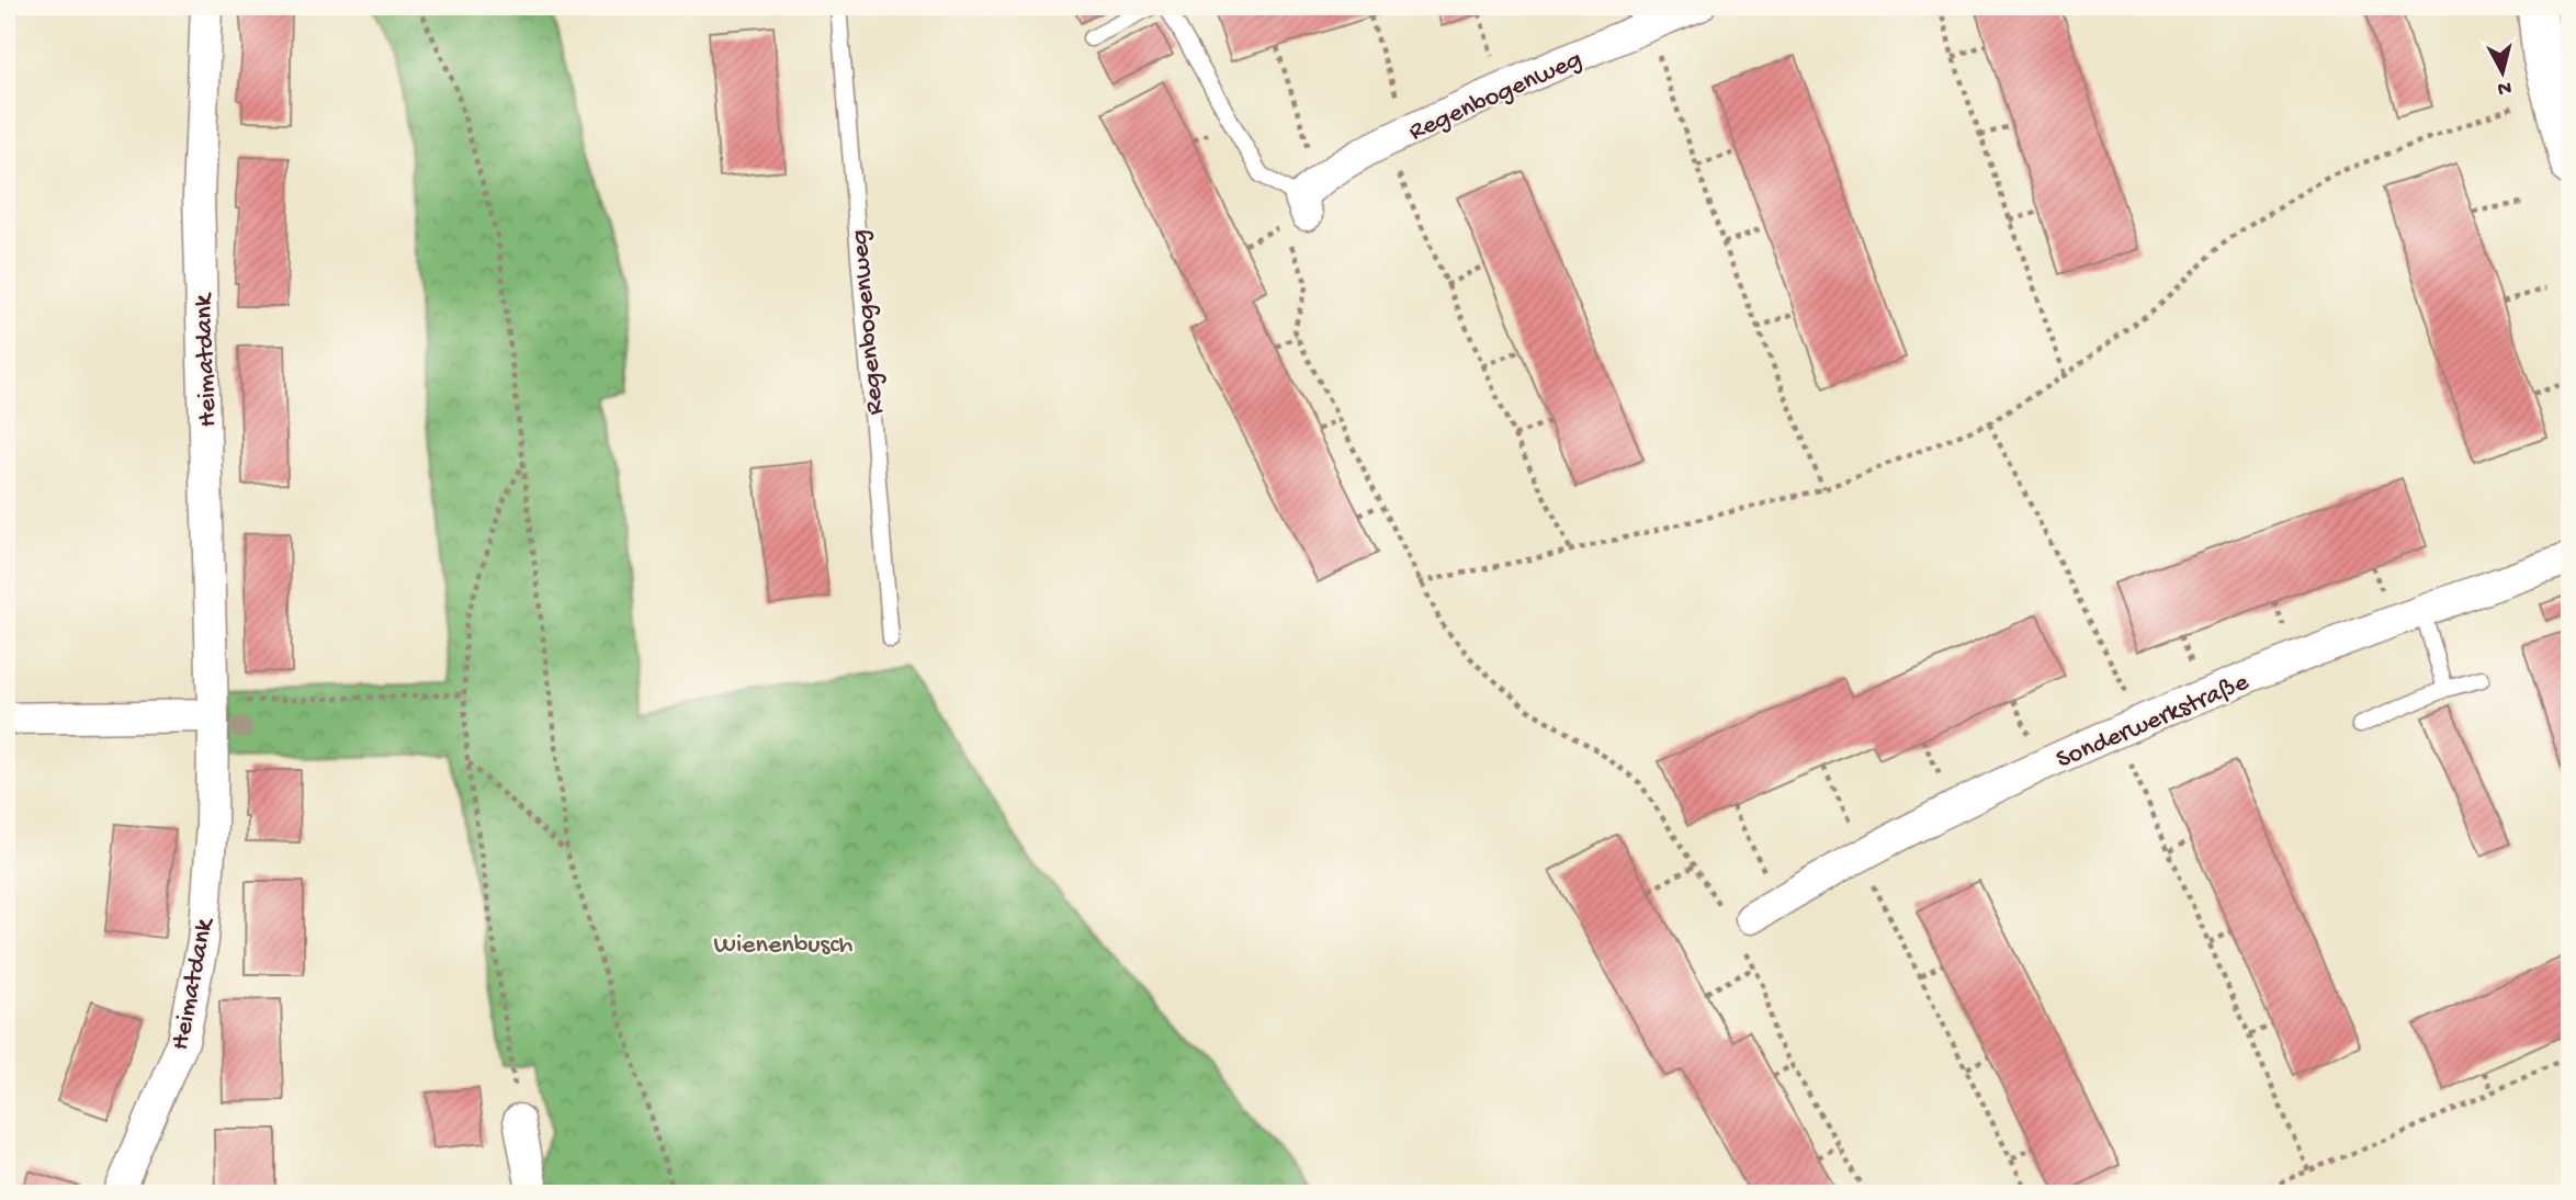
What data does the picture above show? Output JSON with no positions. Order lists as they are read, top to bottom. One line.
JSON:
{"streets":{"street":["Regenbogenweg","Heimatdank","Sonderwerkstraße"]},"parks":["Wienenbusch"],"north":"bottom"}
